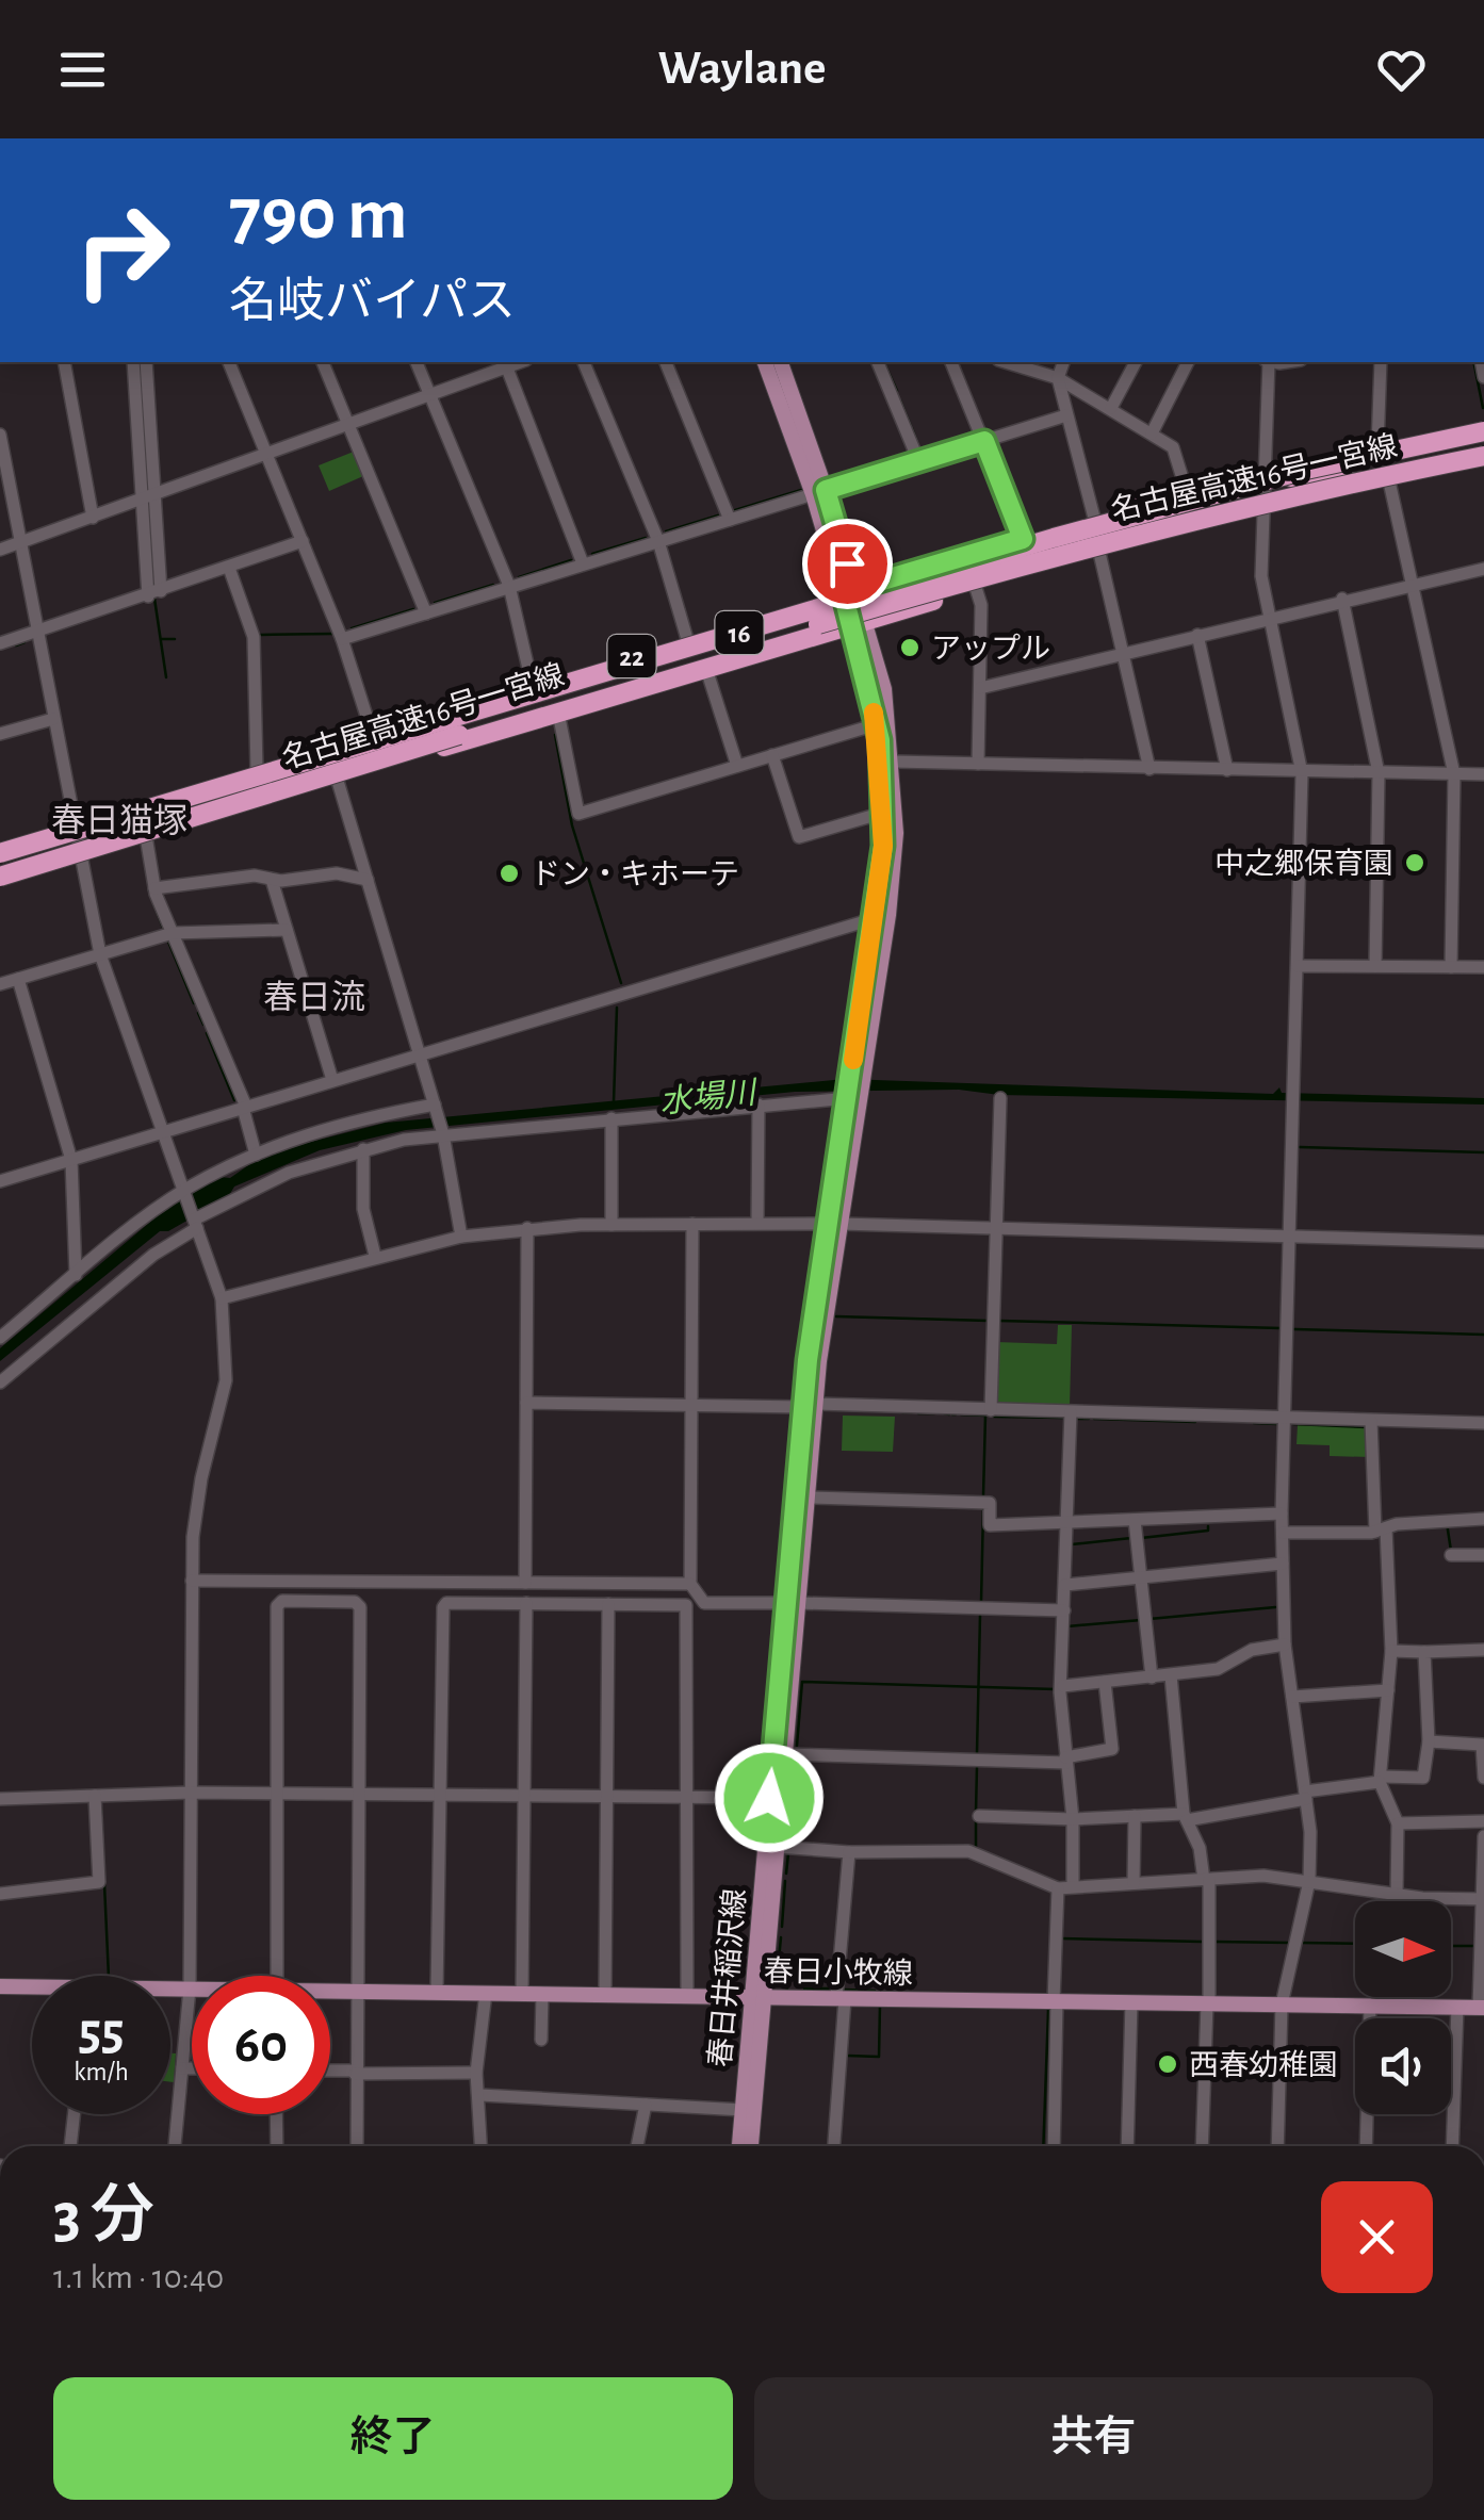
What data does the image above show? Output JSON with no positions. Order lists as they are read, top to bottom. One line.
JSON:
{"streets":{"highway":["名古屋高速16号一宮線","16","22"],"main road":["春日小牧線","春日井稲沢線"]},"crossings":[["名古屋高速16号一宮線","22"],["22","春日井稲沢線"],["春日小牧線","春日井稲沢線"]],"districts":["春日猫塚","春日流"],"water":["水場川"],"places":["アップル","中之郷保育園","ドン・キホーテ","西春幼稚園"],"north":"right","page":{"header":"Waylane","turn":["790 m","名岐バイパス"],"speed":"55 km/h","limit":"60","heading":["3 分","1.1 km · 10:40"],"buttons":["終了","共有"]}}
